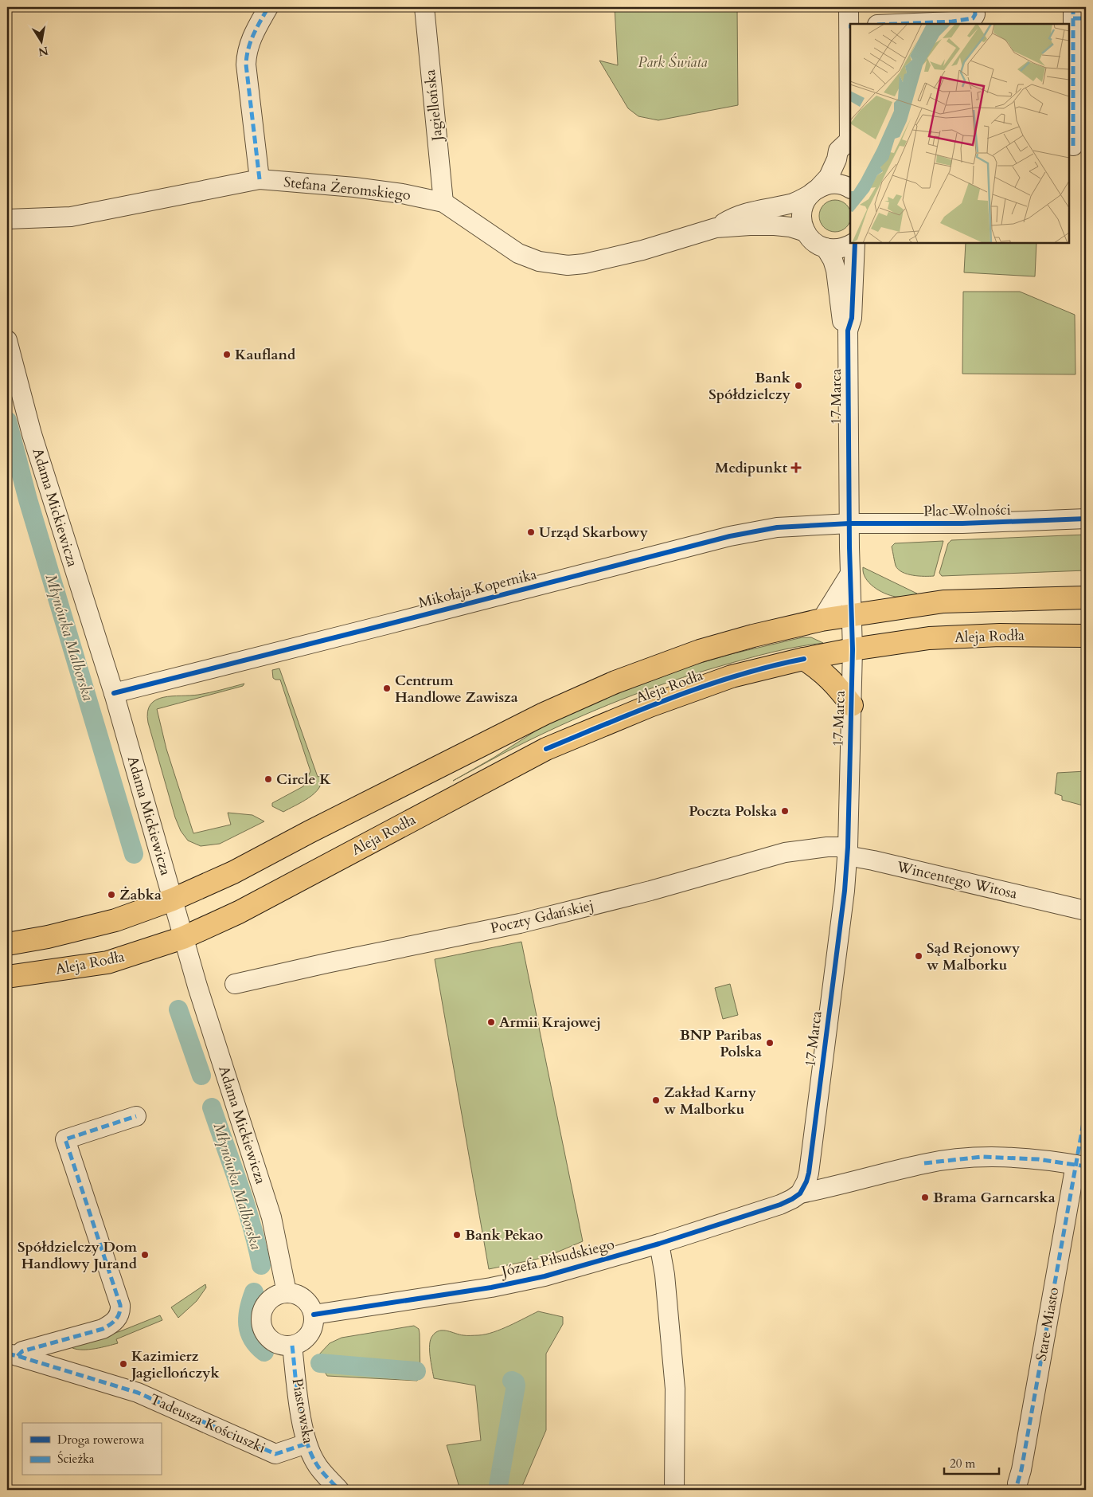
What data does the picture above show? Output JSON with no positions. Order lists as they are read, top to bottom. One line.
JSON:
{"streets":{"main road":["Aleja Rodła"],"street":["Jagiellońska","Stefana Żeromskiego","17 Marca","Adama Mickiewicza","Plac Wolności","Mikołaja Kopernika","Wincentego Witosa","Poczty Gdańskiej","Józefa Piłsudskiego","Stare Miasto","Piastowska","Tadeusza Kościuszki"]},"crossings":[["Jagiellońska","Stefana Żeromskiego"],["17 Marca","Plac Wolności"],["17 Marca","Mikołaja Kopernika"],["17 Marca","Aleja Rodła"],["17 Marca","Wincentego Witosa"],["17 Marca","Poczty Gdańskiej"],["17 Marca","Józefa Piłsudskiego"],["17 Marca","Stare Miasto"],["Adama Mickiewicza","Mikołaja Kopernika"],["Adama Mickiewicza","Aleja Rodła"],["Adama Mickiewicza","Józefa Piłsudskiego"],["Adama Mickiewicza","Piastowska"],["Plac Wolności","Mikołaja Kopernika"],["Wincentego Witosa","Poczty Gdańskiej"],["Józefa Piłsudskiego","Stare Miasto"],["Józefa Piłsudskiego","Piastowska"],["Piastowska","Tadeusza Kościuszki"]],"water":["Młynówka Malborska"],"parks":["Park Świata"],"places":{"other":["Kaufland","Bank Spółdzielczy","Urząd Skarbowy","Centrum Handlowe Zawisza","Circle K","Poczta Polska","Żabka","Sąd Rejonowy w Malborku","Armii Krajowej","BNP Paribas Polska","Zakład Karny w Malborku","Brama Garncarska","Bank Pekao","Spółdzielczy Dom Handlowy Jurand","Kazimierz Jagiellończyk"],"health":["Medipunkt"]},"legend":["Droga rowerowa","Ścieżka"],"scale_bar":"20 m","north":"bottom"}
